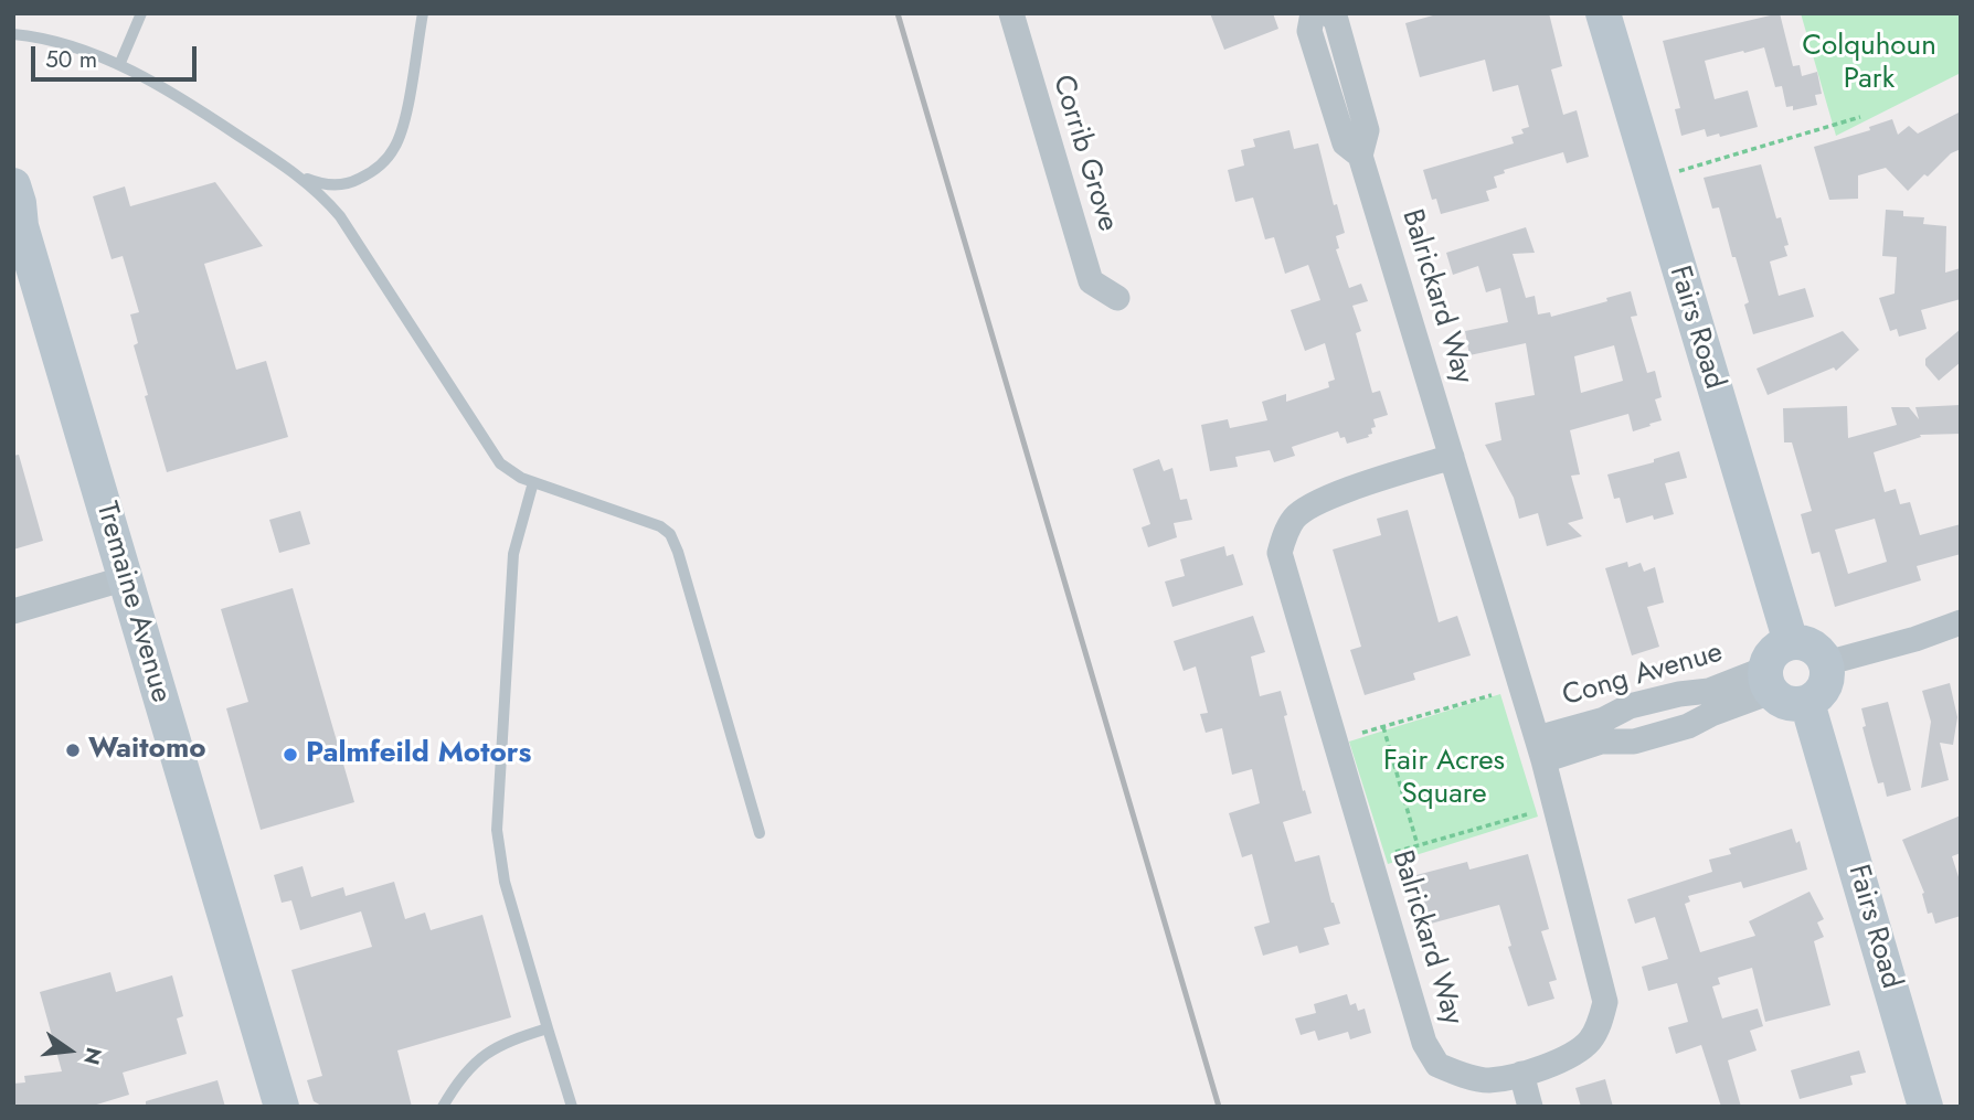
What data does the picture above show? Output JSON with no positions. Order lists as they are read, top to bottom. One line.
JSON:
{"streets":{"street":["Corrib Grove","Balrickard Way","Fairs Road","Tremaine Avenue","Cong Avenue"]},"crossings":[["Balrickard Way","Cong Avenue"],["Fairs Road","Cong Avenue"]],"parks":["Colquhoun Park","Fair Acres Square"],"places":["Waitomo","Palmfeild Motors"],"scale_bar":"50 m","north":"right"}
